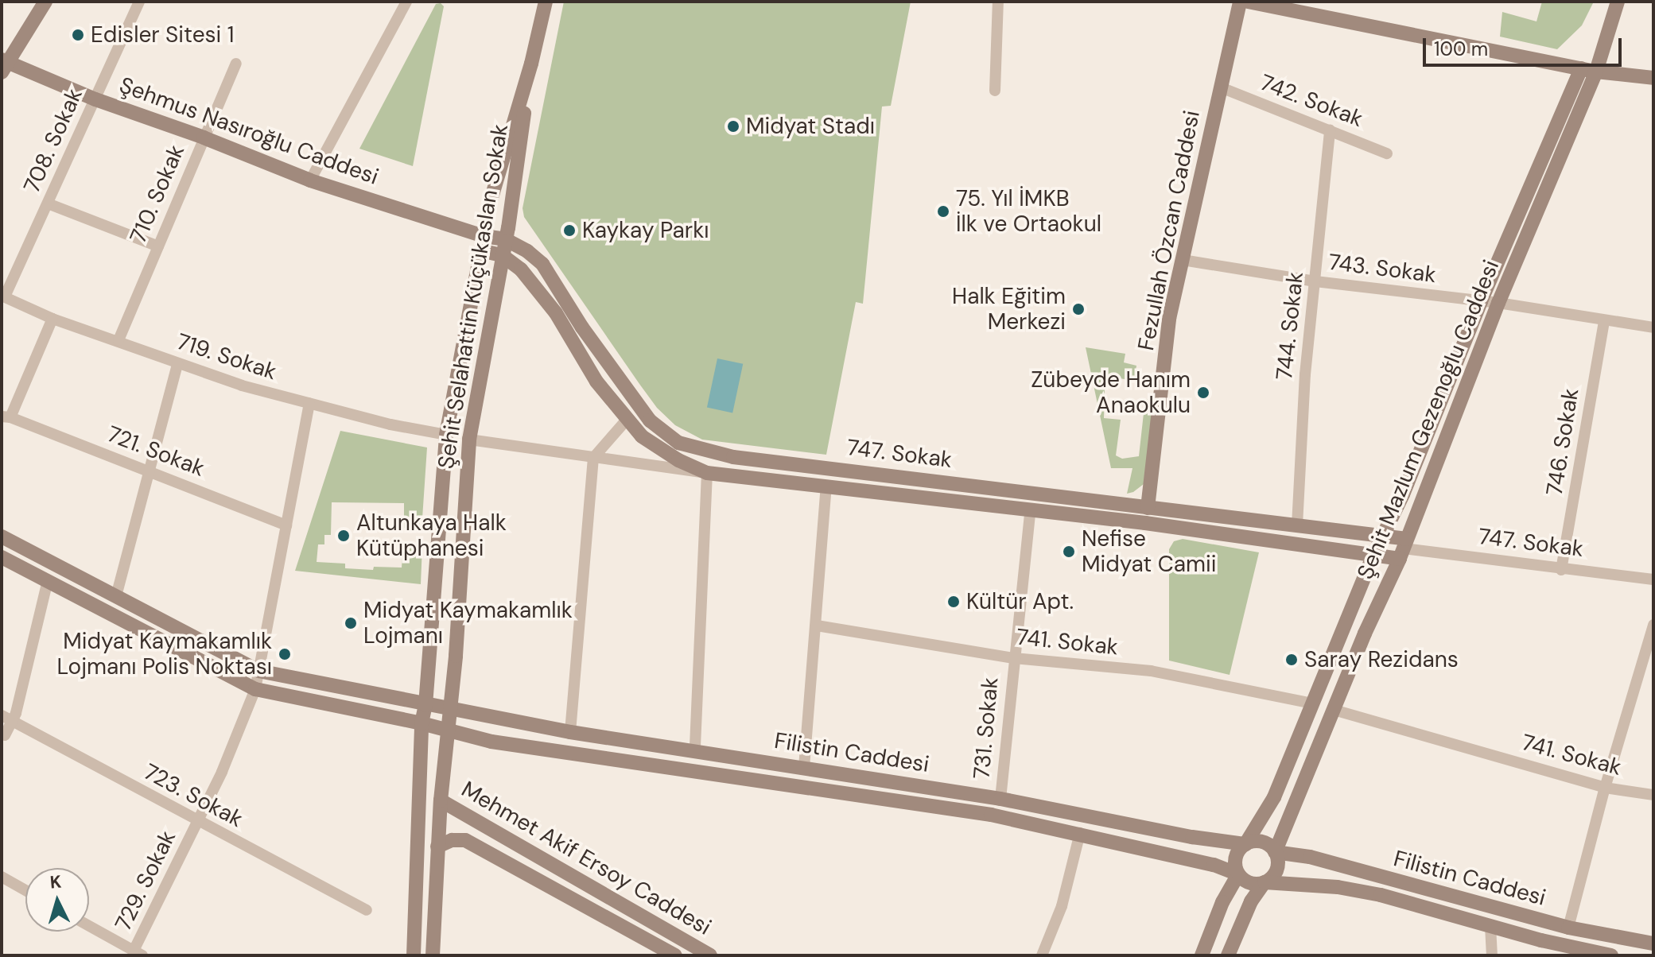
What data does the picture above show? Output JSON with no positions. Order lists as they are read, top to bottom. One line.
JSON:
{"streets":{"street":["742. Sokak","Şehmus Nasıroğlu Caddesi","708. Sokak","710. Sokak","Fezullah Özcan Caddesi","743. Sokak","Şehit Selahattin Küçükaslan Sokak","744. Sokak","719. Sokak","Şehit Mazlum Gezenoğlu Caddesi","746. Sokak","721. Sokak","747. Sokak","741. Sokak","731. Sokak","Filistin Caddesi","723. Sokak","Mehmet Akif Ersoy Caddesi","729. Sokak"]},"crossings":[["742. Sokak","Fezullah Özcan Caddesi"],["742. Sokak","744. Sokak"],["Şehmus Nasıroğlu Caddesi","708. Sokak"],["Şehmus Nasıroğlu Caddesi","710. Sokak"],["Şehmus Nasıroğlu Caddesi","Şehit Selahattin Küçükaslan Sokak"],["Şehmus Nasıroğlu Caddesi","747. Sokak"],["708. Sokak","719. Sokak"],["710. Sokak","719. Sokak"],["Fezullah Özcan Caddesi","743. Sokak"],["Fezullah Özcan Caddesi","747. Sokak"],["743. Sokak","744. Sokak"],["743. Sokak","Şehit Mazlum Gezenoğlu Caddesi"],["743. Sokak","746. Sokak"],["Şehit Selahattin Küçükaslan Sokak","719. Sokak"],["Şehit Selahattin Küçükaslan Sokak","747. Sokak"],["Şehit Selahattin Küçükaslan Sokak","Filistin Caddesi"],["Şehit Selahattin Küçükaslan Sokak","Mehmet Akif Ersoy Caddesi"],["744. Sokak","747. Sokak"],["719. Sokak","729. Sokak"],["Şehit Mazlum Gezenoğlu Caddesi","747. Sokak"],["Şehit Mazlum Gezenoğlu Caddesi","741. Sokak"],["Şehit Mazlum Gezenoğlu Caddesi","Filistin Caddesi"],["746. Sokak","747. Sokak"],["721. Sokak","729. Sokak"],["741. Sokak","731. Sokak"],["731. Sokak","Filistin Caddesi"],["723. Sokak","729. Sokak"]],"places":["Edisler Sitesi 1","Midyat Stadı","75. Yıl İMKB İlk ve Ortaokul","Kaykay Parkı","Halk Eğitim Merkezi","Zübeyde Hanım Anaokulu","Altunkaya Halk Kütüphanesi","Nefise Midyat Camii","Kültür Apt.","Midyat Kaymakamlık Lojmanı","Midyat Kaymakamlık Lojmanı Polis Noktası","Saray Rezidans"],"scale_bar":"100 m","north":"top"}
